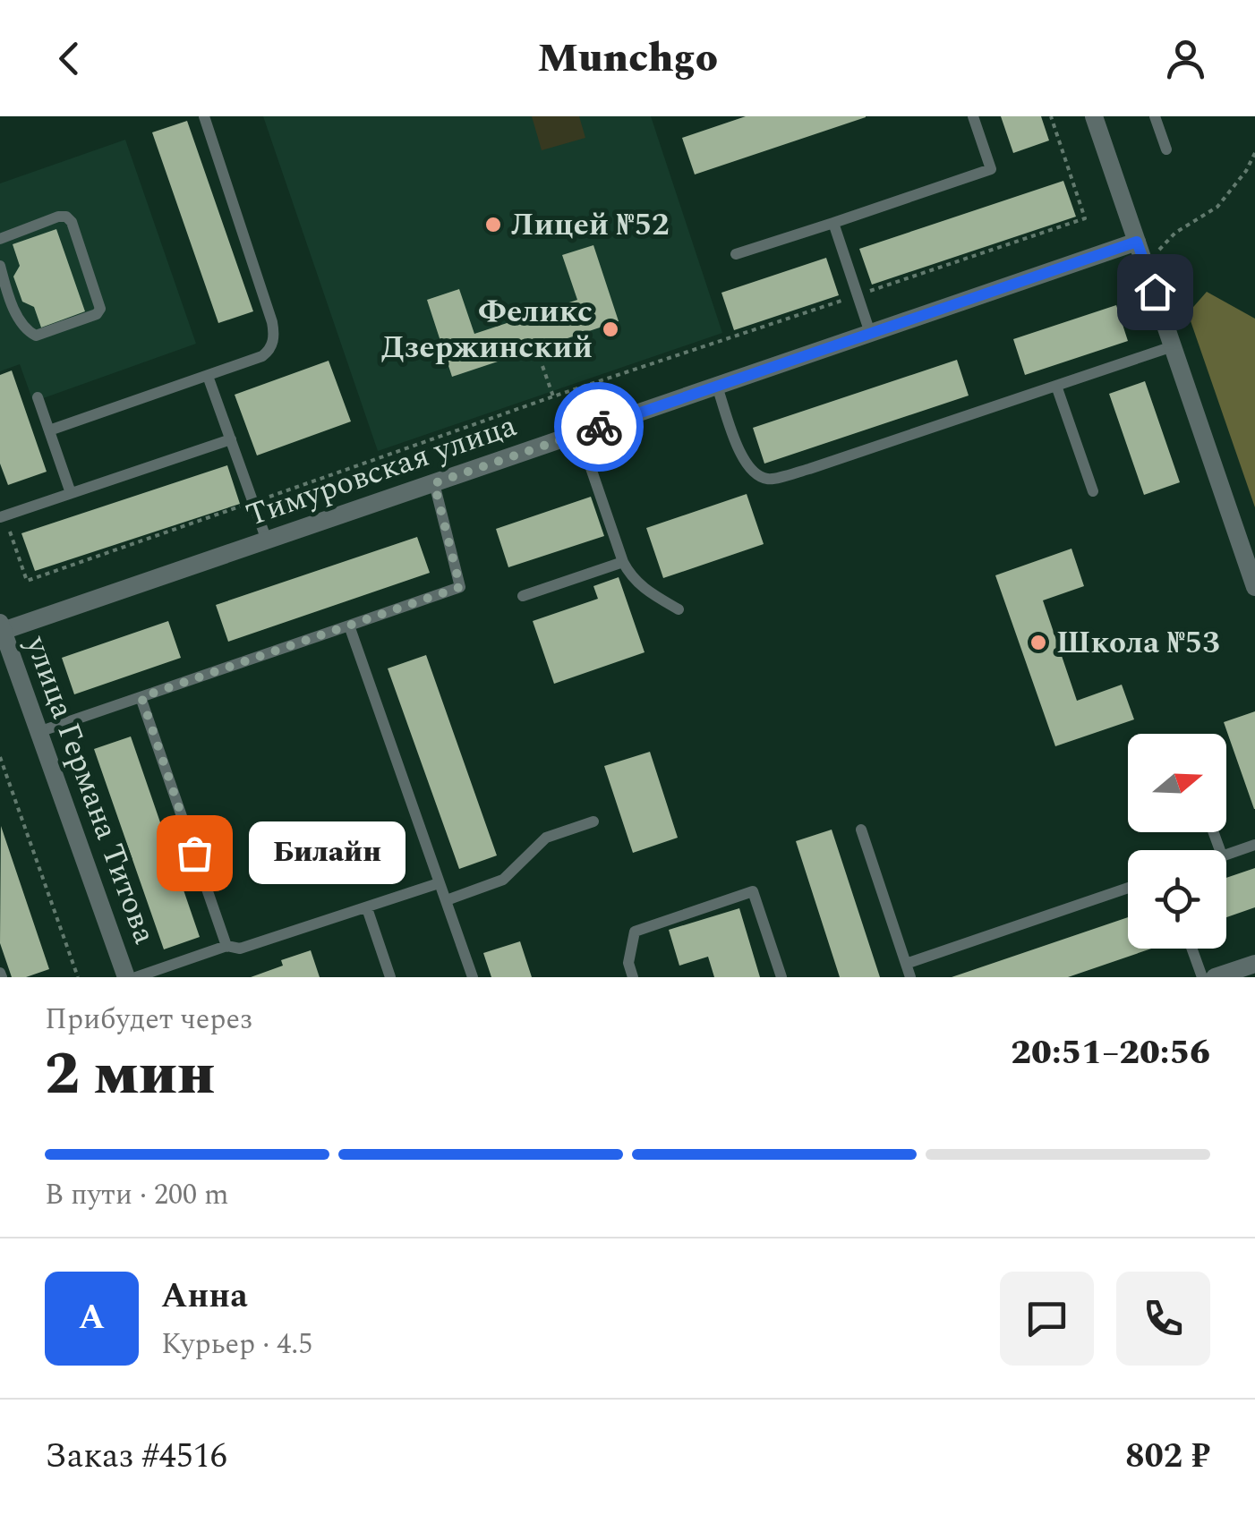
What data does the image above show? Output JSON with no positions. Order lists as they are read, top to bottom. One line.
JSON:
{"streets":{"street":["Тимуровская улица","улица Германа Титова"]},"crossings":[["Тимуровская улица","улица Германа Титова"]],"places":["Лицей №52","Феликс Дзержинский","Школа №53","Билайн"],"north":"right","page":{"header":"Munchgo","bubble":"Билайн","heading":["2 мин","Прибудет через","20:51–20:56"],"panel":["Анна","Курьер · 4.5","Заказ #4516","802 ₽"],"bar":"В пути · 200 m","round":"А"}}
